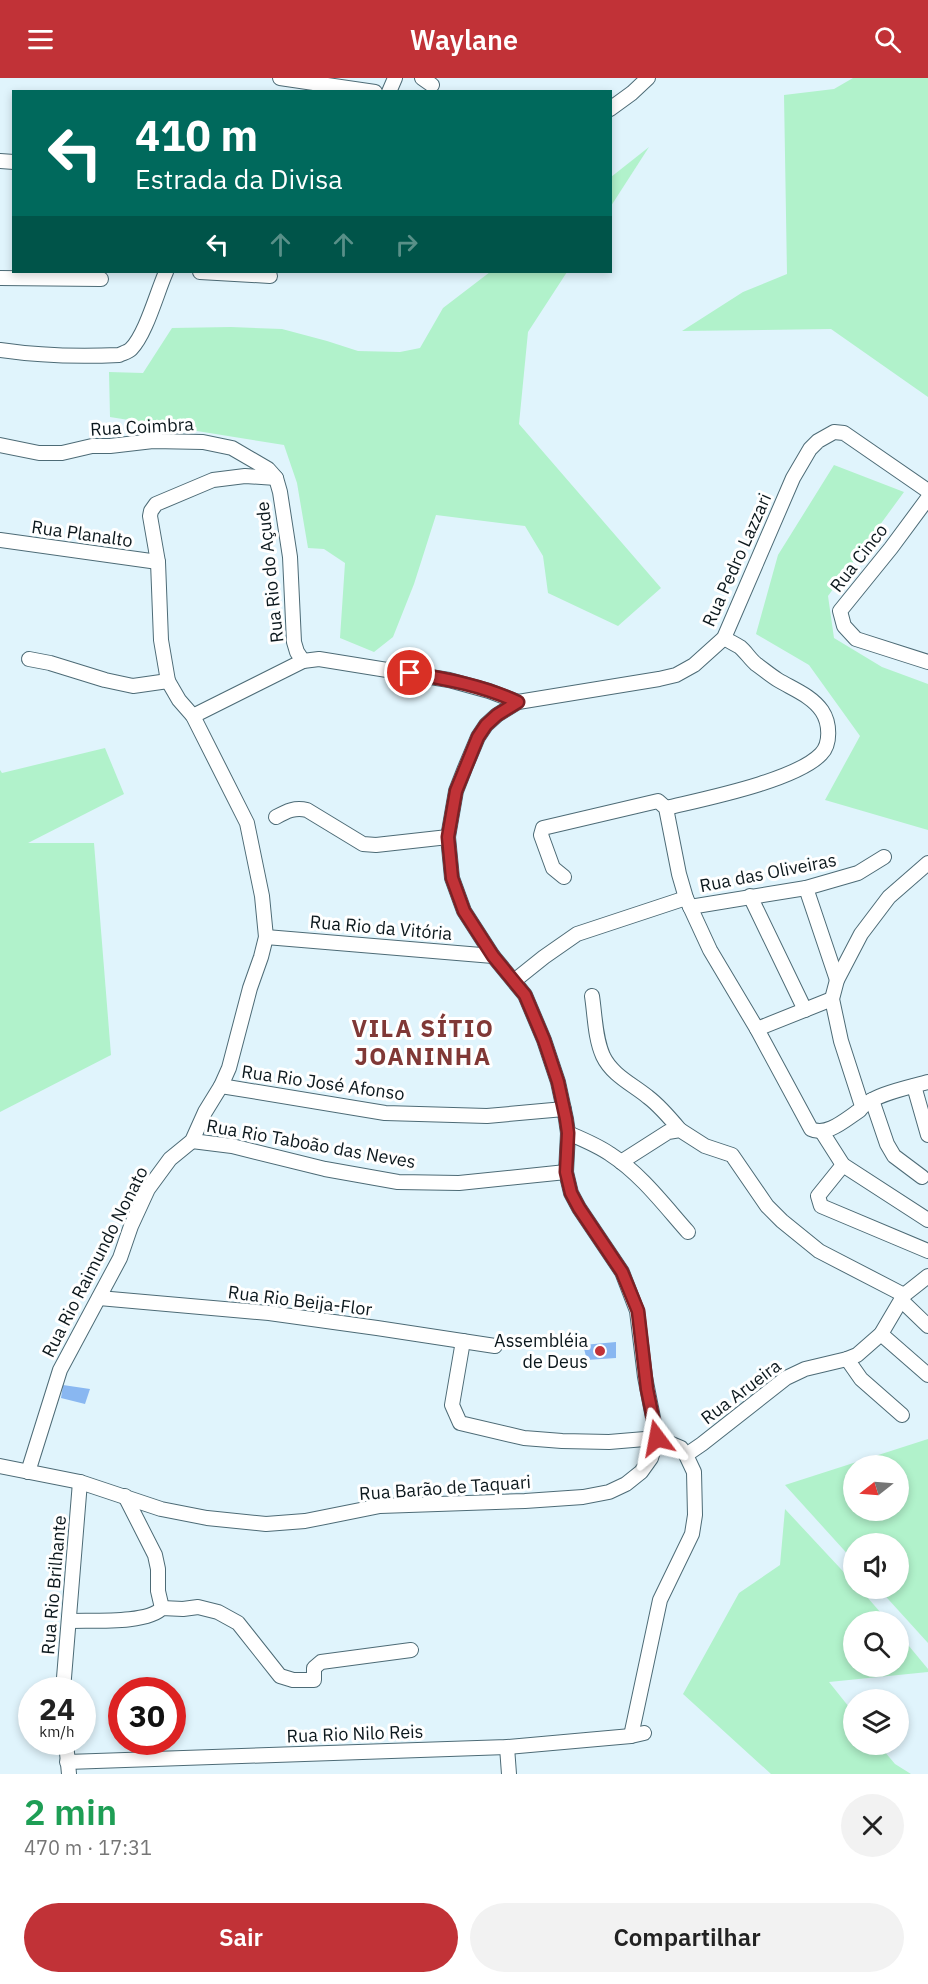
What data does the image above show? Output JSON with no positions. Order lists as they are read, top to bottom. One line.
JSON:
{"streets":{"street":["Rua Coimbra","Rua Planalto","Rua Cinco","Rua Pedro Lazzari","Rua Rio do Açude","Rua das Oliveiras","Rua Rio da Vitória","Rua Rio José Afonso","Rua Rio Taboão das Neves","Rua Rio Raimundo Nonato","Rua Rio Beija-Flor","Rua Arueira","Rua Barão de Taquari","Rua Rio Brilhante","Rua Rio Nilo Reis"]},"crossings":[["Rua Coimbra","Rua Rio do Açude"],["Rua Coimbra","Rua Rio Raimundo Nonato"],["Rua Planalto","Rua Rio Raimundo Nonato"],["Rua Rio do Açude","Rua Rio Raimundo Nonato"],["Rua Rio da Vitória","Rua Rio Raimundo Nonato"],["Rua Rio José Afonso","Rua Rio Raimundo Nonato"],["Rua Rio Taboão das Neves","Rua Rio Raimundo Nonato"],["Rua Rio Raimundo Nonato","Rua Rio Beija-Flor"],["Rua Rio Raimundo Nonato","Rua Barão de Taquari"],["Rua Arueira","Rua Rio Nilo Reis"],["Rua Barão de Taquari","Rua Rio Brilhante"]],"districts":["VILA SÍTIO JOANINHA"],"places":["Assembléia de Deus"],"north":"left","page":{"header":"Waylane","turn":["410 m","Estrada da Divisa"],"speed":"24 km/h","limit":"30","heading":["2 min","470 m · 17:31"],"buttons":["Sair","Compartilhar"]}}
